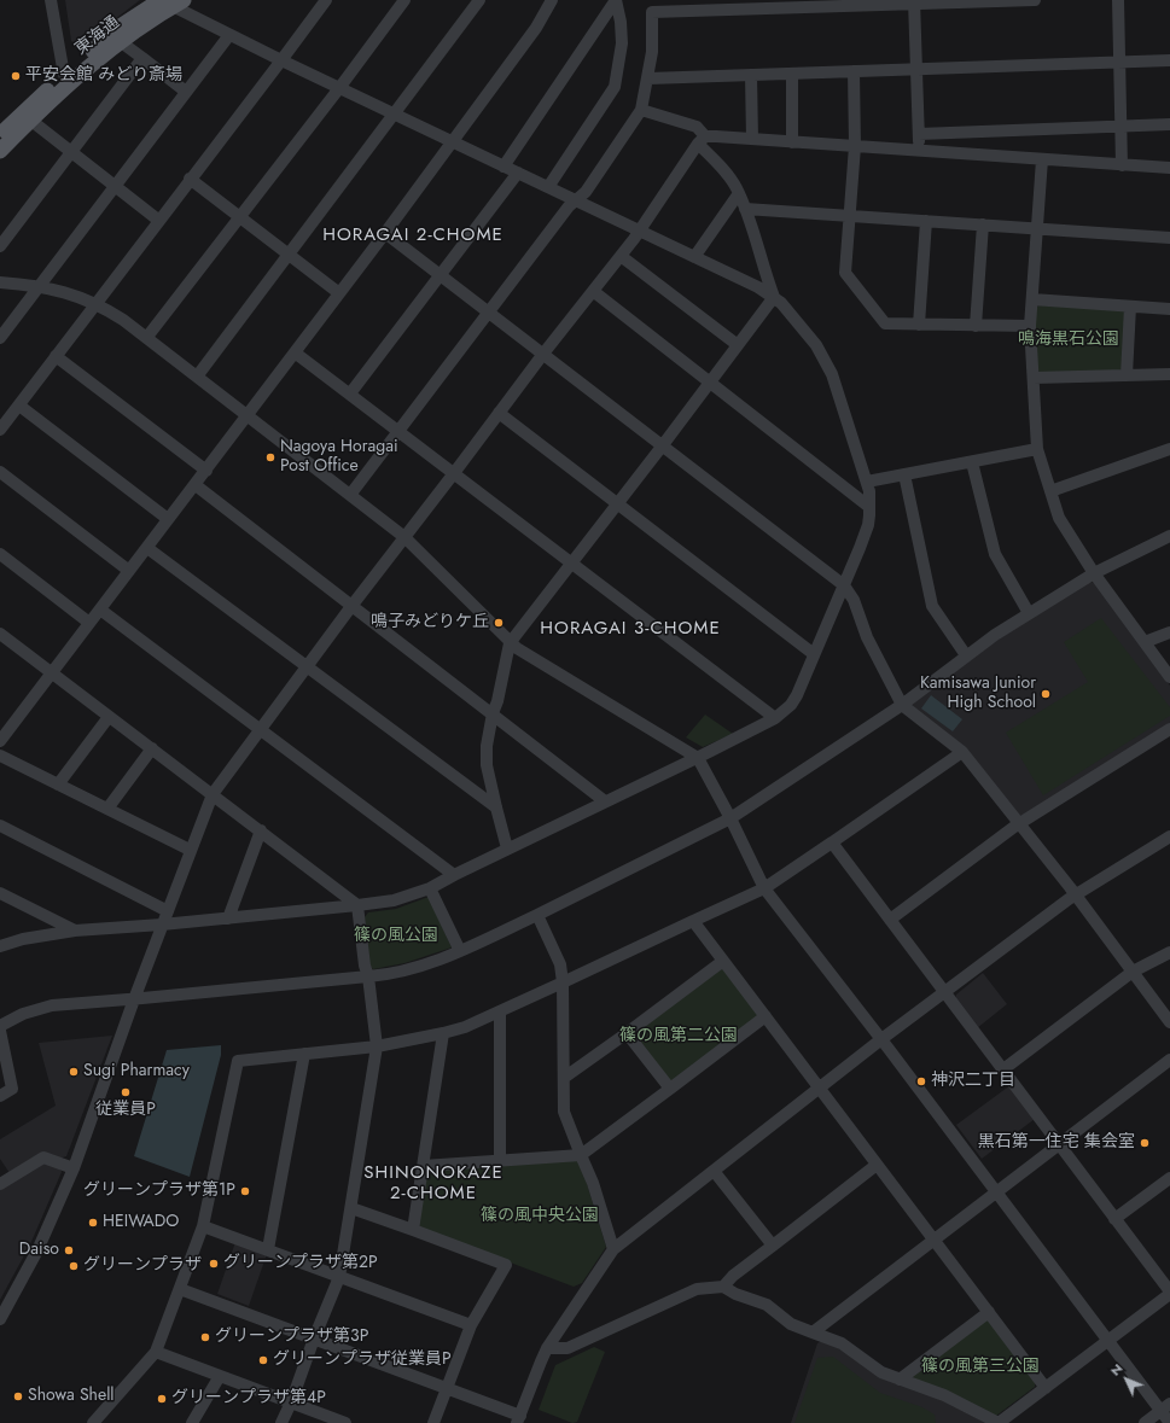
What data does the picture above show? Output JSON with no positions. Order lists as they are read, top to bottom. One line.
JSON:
{"streets":{"main road":["東海通"]},"districts":["HORAGAI 2-CHOME","HORAGAI 3-CHOME","SHINONOKAZE 2-CHOME"],"parks":["鳴海黒石公園","篠の風公園","篠の風第二公園","篠の風中央公園","篠の風第三公園"],"places":["平安会館 みどり斎場","Nagoya Horagai Post Office","鳴子みどりケ丘","Kamisawa Junior High School","Sugi Pharmacy","神沢二丁目","従業員P","黒石第一住宅 集会室","グリーンプラザ第1P","HEIWADO","Daiso","グリーンプラザ第2P","グリーンプラザ","グリーンプラザ第3P","グリーンプラザ従業員P","Showa Shell","グリーンプラザ第4P"],"north":"top left"}
